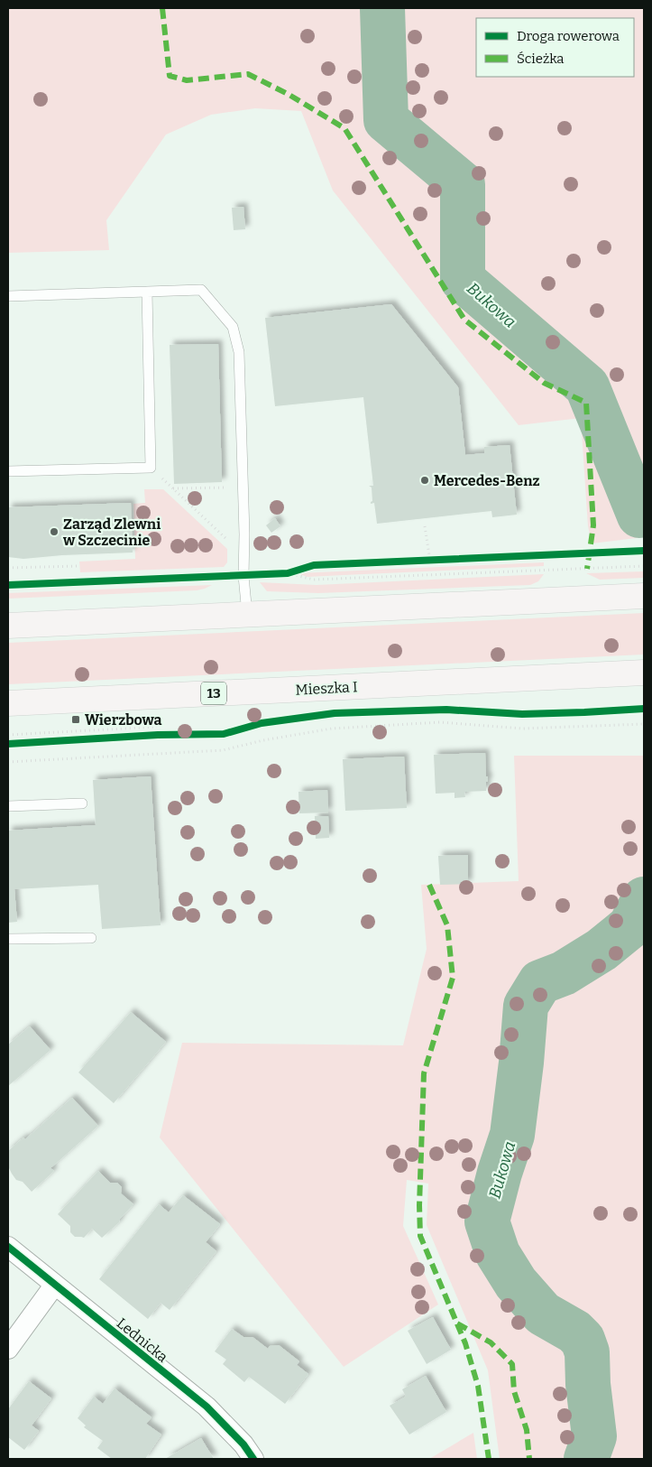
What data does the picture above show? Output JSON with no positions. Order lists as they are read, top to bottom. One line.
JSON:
{"streets":{"main road":["Mieszka I","13"],"street":["Lednicka"]},"water":["Bukowa"],"places":{"other":["Mercedes-Benz","Zarząd Zlewni w Szczecinie"],"transit":["Wierzbowa"]},"legend":["Droga rowerowa","Ścieżka"]}
